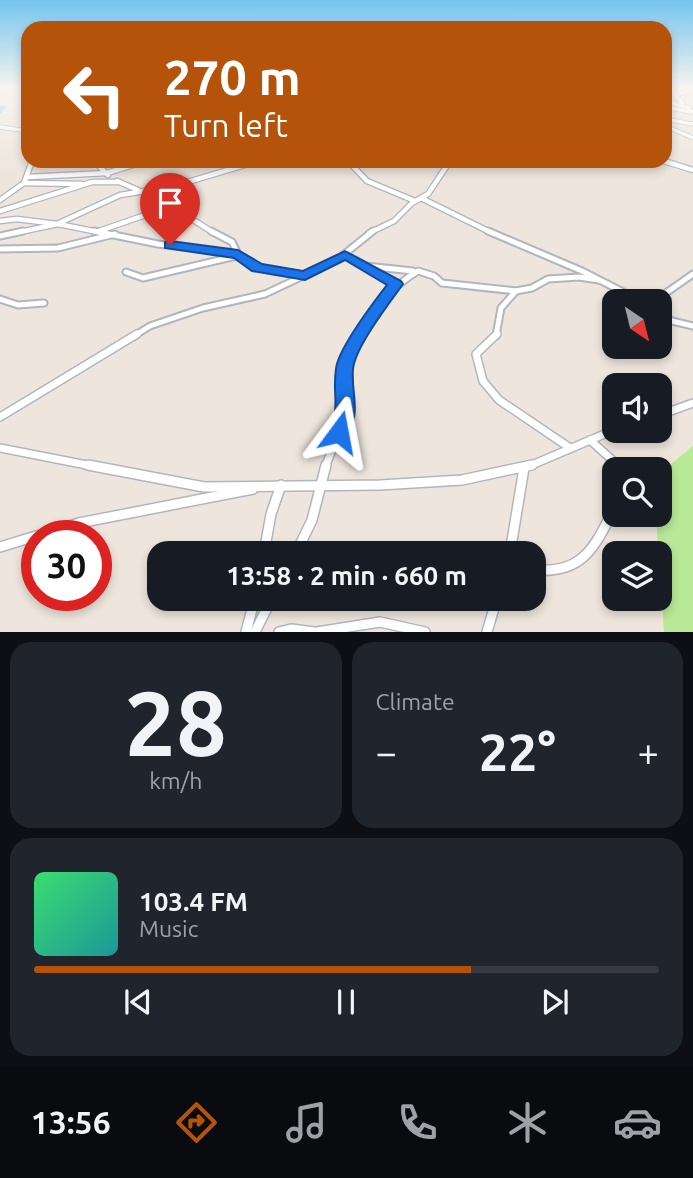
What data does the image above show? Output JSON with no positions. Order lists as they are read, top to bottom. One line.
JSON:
{"north":"bottom right","page":{"turn":["270 m","Turn left"],"limit":"30","trip":"13:58 · 2 min · 660 m","tile":[["28","km/h"],"Climate"],"heat":["−","22°","+"],"song":["103.4 FM","Music"],"tabs":"13:56"}}
